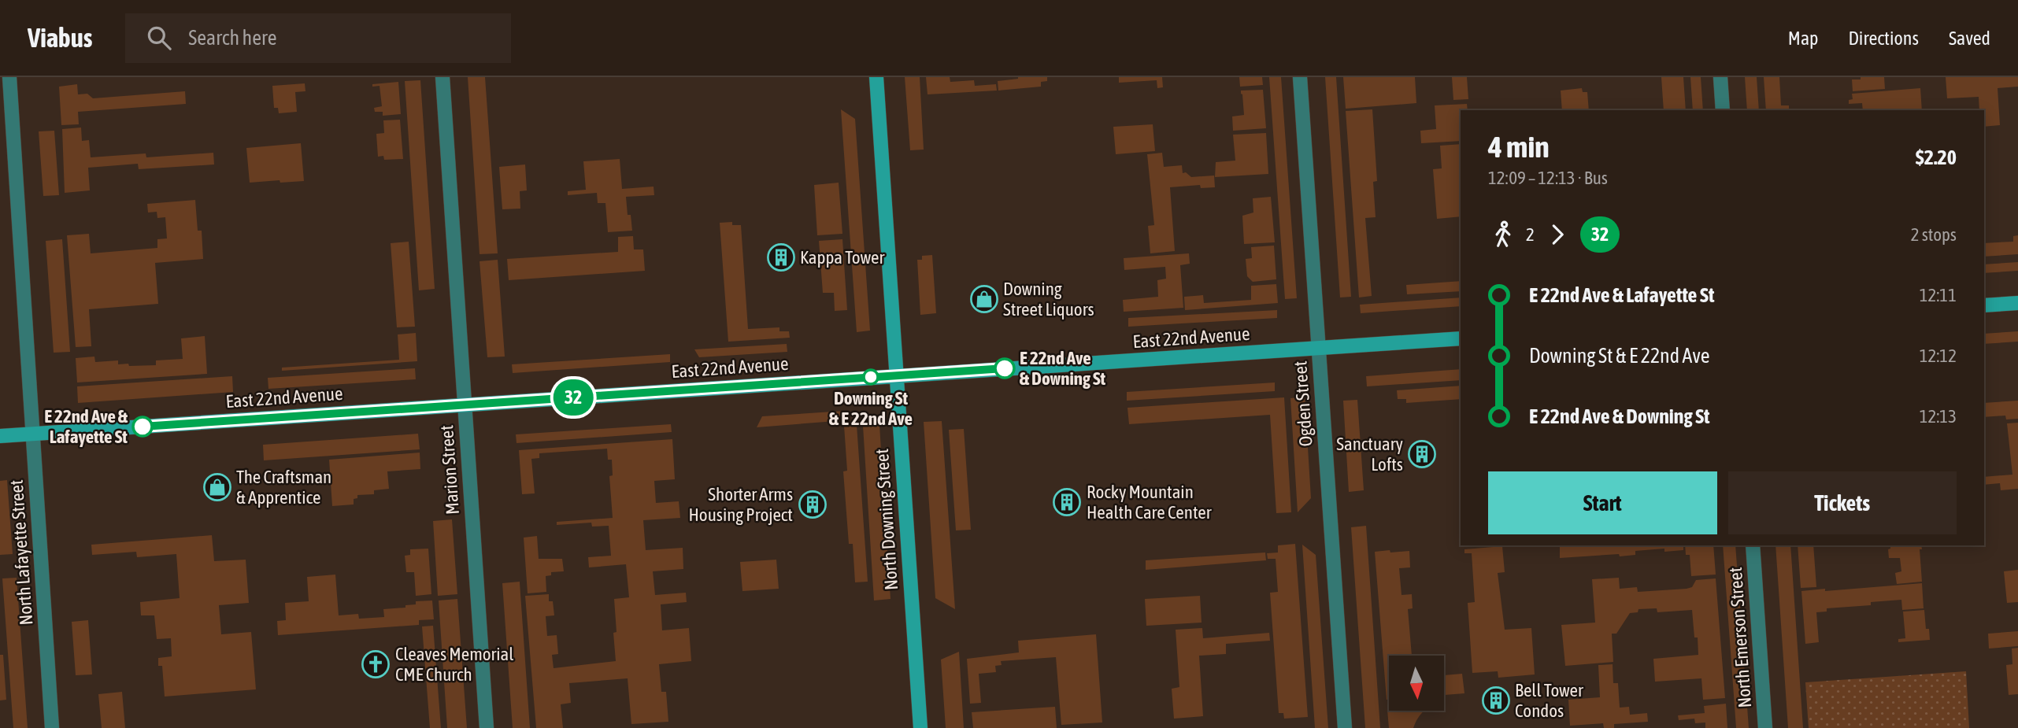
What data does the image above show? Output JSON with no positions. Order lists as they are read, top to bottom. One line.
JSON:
{"streets":{"street":["East 22nd Avenue","Ogden Street","Marion Street","North Downing Street","North Lafayette Street","North Emerson Street"]},"crossings":[["East 22nd Avenue","Ogden Street"],["East 22nd Avenue","Marion Street"],["East 22nd Avenue","North Downing Street"],["East 22nd Avenue","North Lafayette Street"]],"places":{"building":["Kappa Tower","Sanctuary Lofts","Rocky Mountain Health Care Center","Shorter Arms Housing Project","Bell Tower Condos"],"shop":["Downing Street Liquors","The Craftsman & Apprentice"],"other":["E 22nd Ave & Downing St","Downing St & E 22nd Ave","E 22nd Ave & Lafayette St"],"church":["Cleaves Memorial CME Church"]},"lines":["bus line 32"],"north":"bottom","page":{"header":"Viabus","search":"Search here","nav":["Map","Directions","Saved"],"on_map":"32","heading":["4 min","12:09 – 12:13 · Bus","$2.20"],"legs":["2","32","2 stops"],"list":[{"name":"E 22nd Ave & Lafayette St","value":"12:11"},{"name":"Downing St & E 22nd Ave","value":"12:12"},{"name":"E 22nd Ave & Downing St","value":"12:13"}],"buttons":["Start","Tickets"]}}
